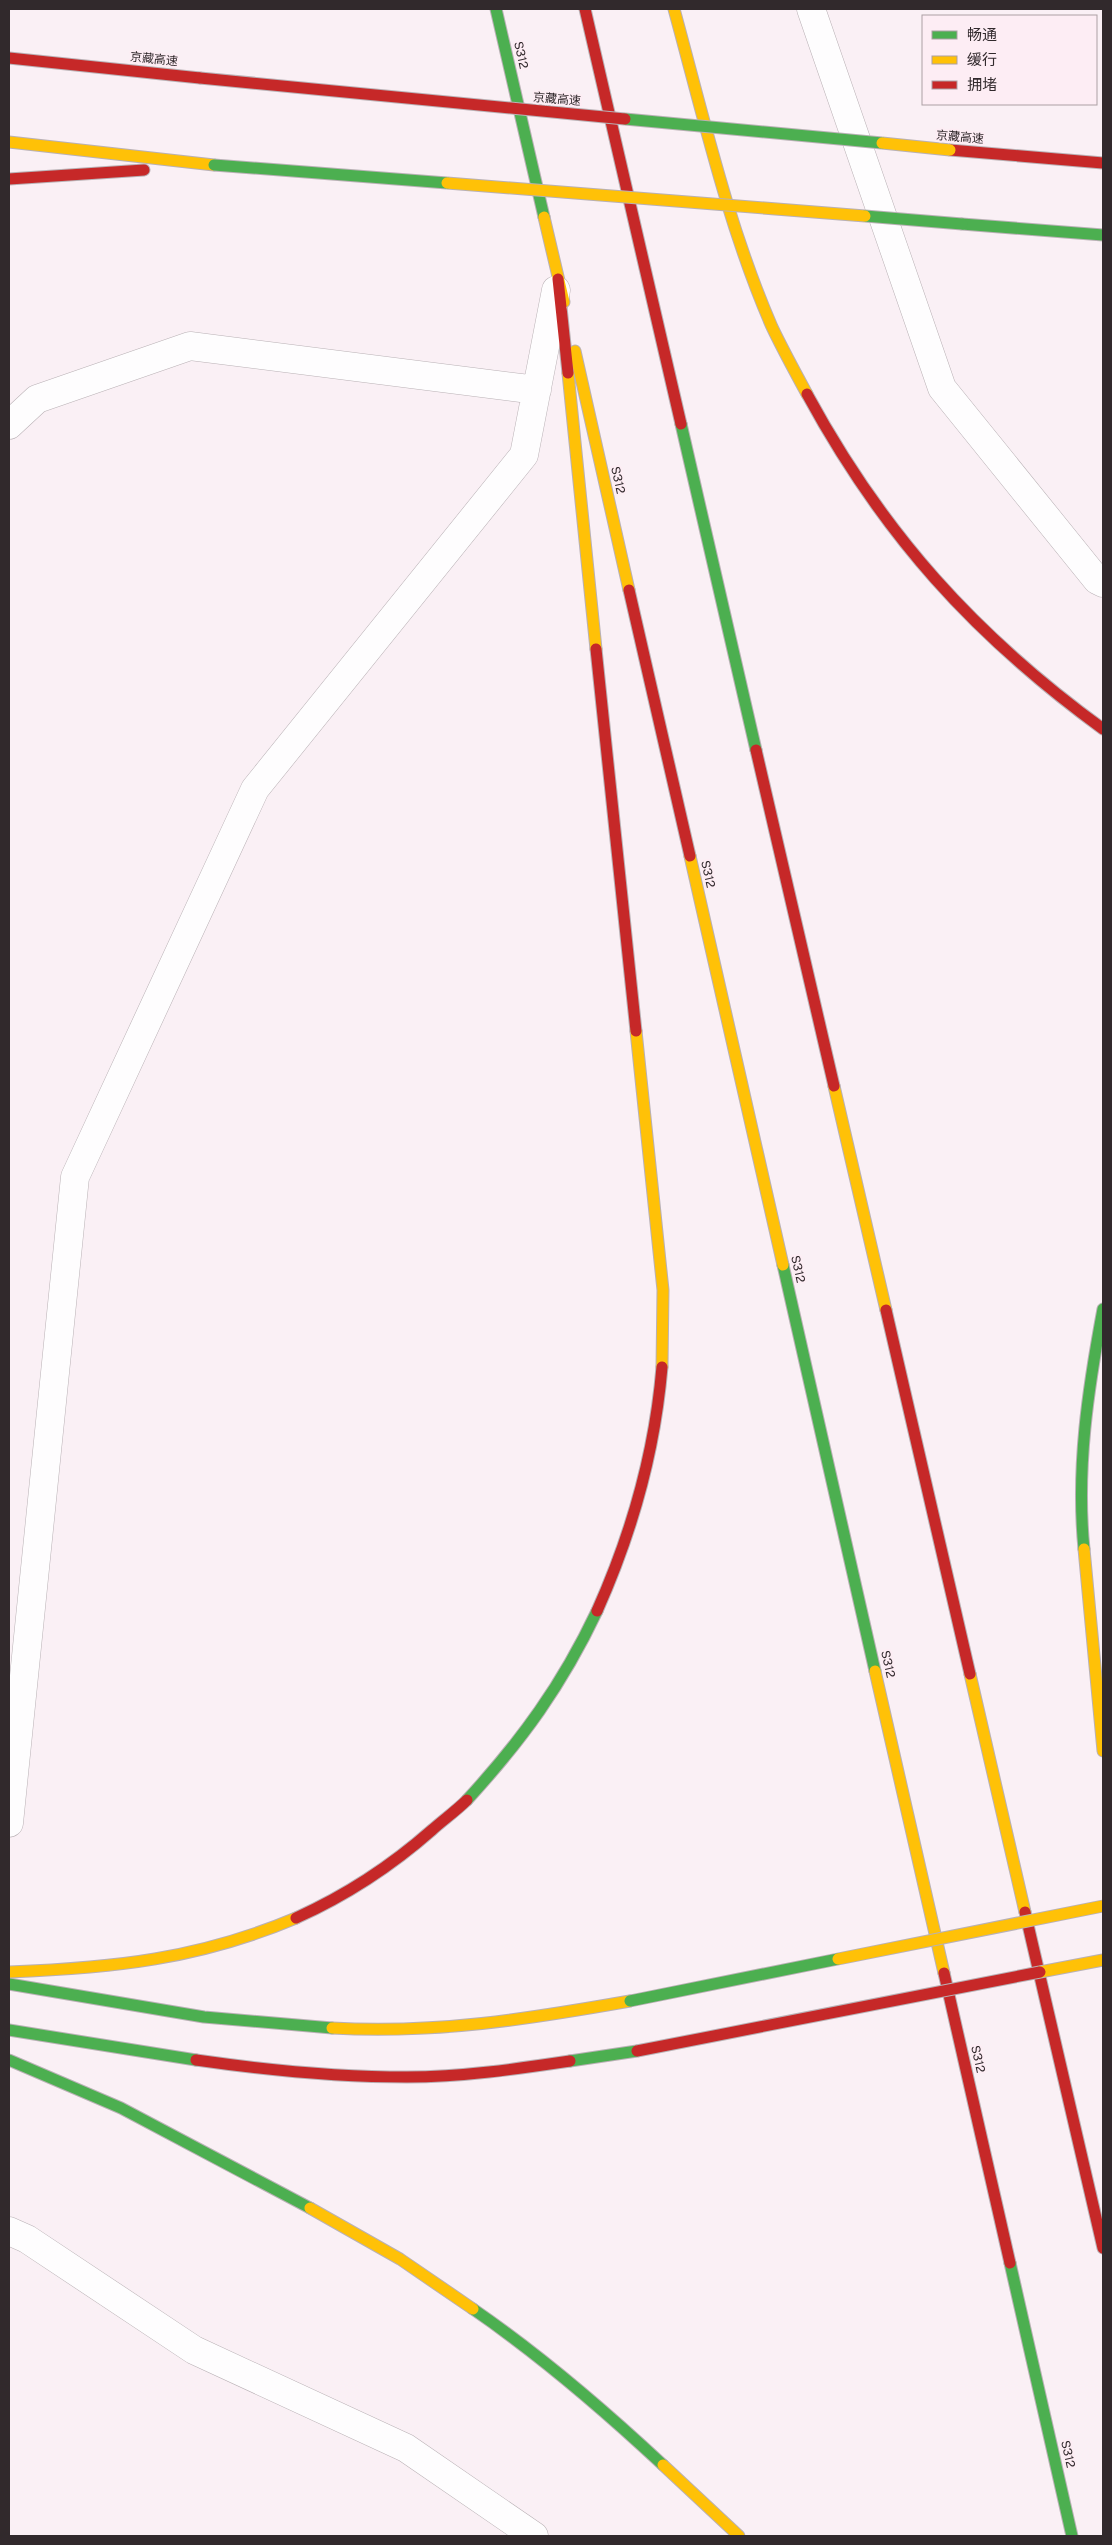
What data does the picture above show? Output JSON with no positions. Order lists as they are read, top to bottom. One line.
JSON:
{"streets":{"main road":["S312","京藏高速"]},"legend":["畅通","缓行","拥堵"]}
